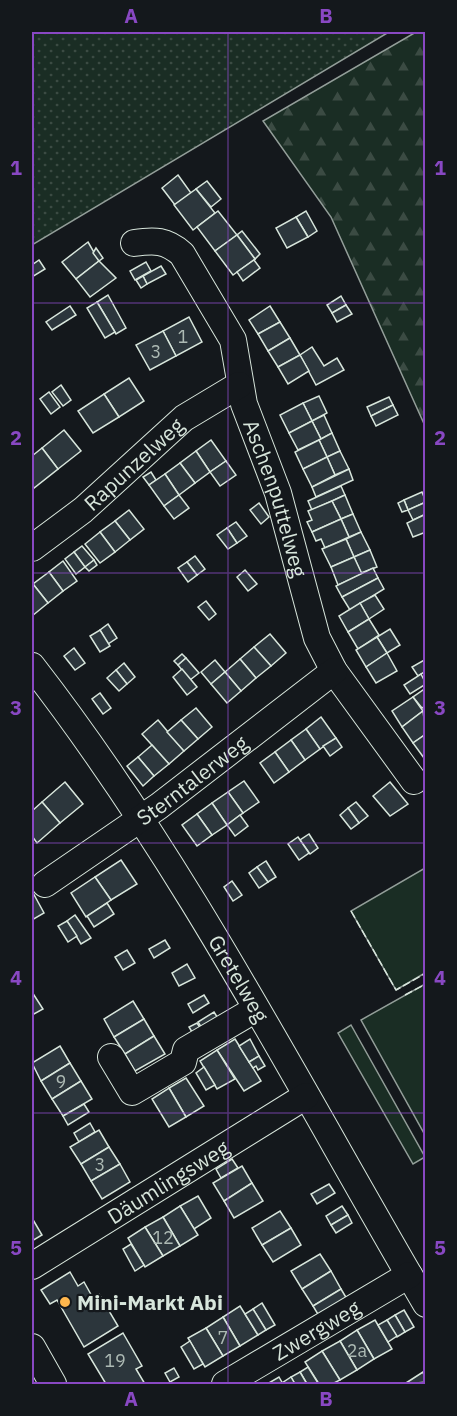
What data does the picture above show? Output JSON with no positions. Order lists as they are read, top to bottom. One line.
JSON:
{"streets":{"street":["Rapunzelweg","Aschenputtelweg","Sterntalerweg","Gretelweg","Däumlingsweg","Zwergweg"]},"crossings":[["Rapunzelweg","Aschenputtelweg"],["Aschenputtelweg","Sterntalerweg"],["Sterntalerweg","Gretelweg"],["Gretelweg","Däumlingsweg"],["Gretelweg","Zwergweg"]],"places":["Mini-Markt Abi"],"house_numbers":["1","3","9","3","12","7","2a","19"],"grid":{"columns":["A","B"],"rows":["1","2","3","4","5"]}}
